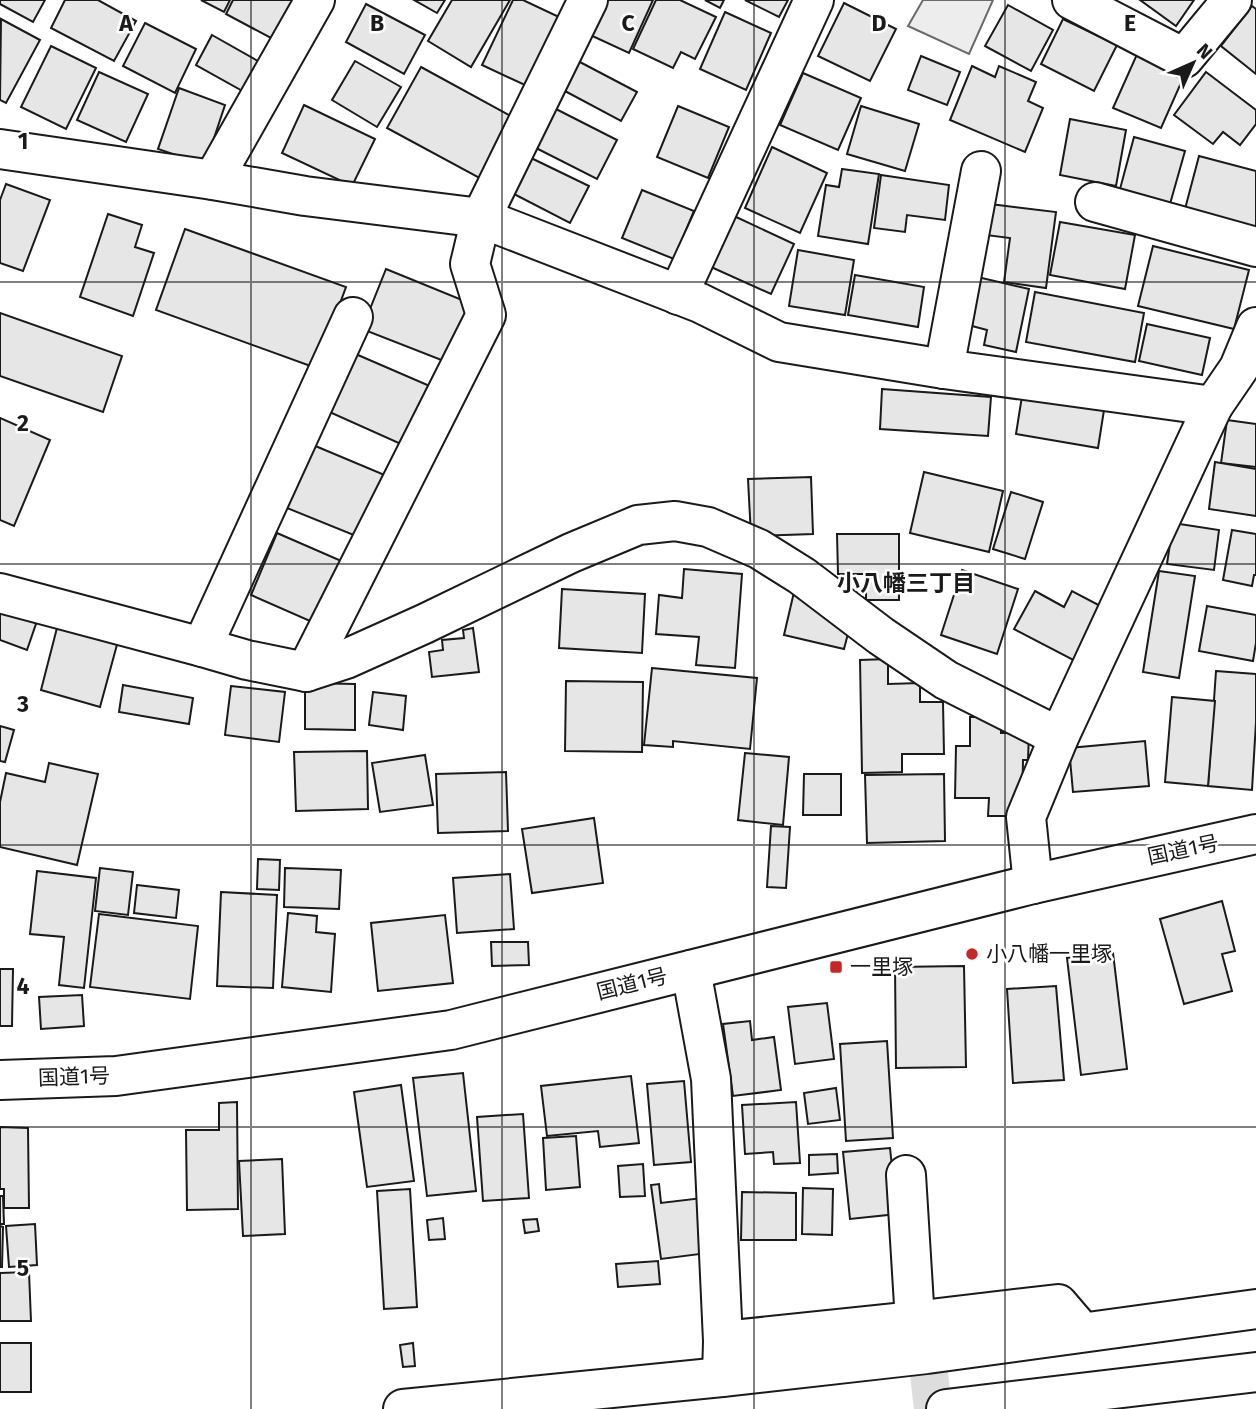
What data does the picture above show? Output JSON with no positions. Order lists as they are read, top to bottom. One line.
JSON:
{"streets":{"main road":["国道1号"]},"districts":["小八幡三丁目"],"places":{"other":["小八幡一里塚"],"transit":["一里塚"]},"north":"top right","grid":{"columns":["A","B","C","D","E"],"rows":["1","2","3","4","5"]}}
